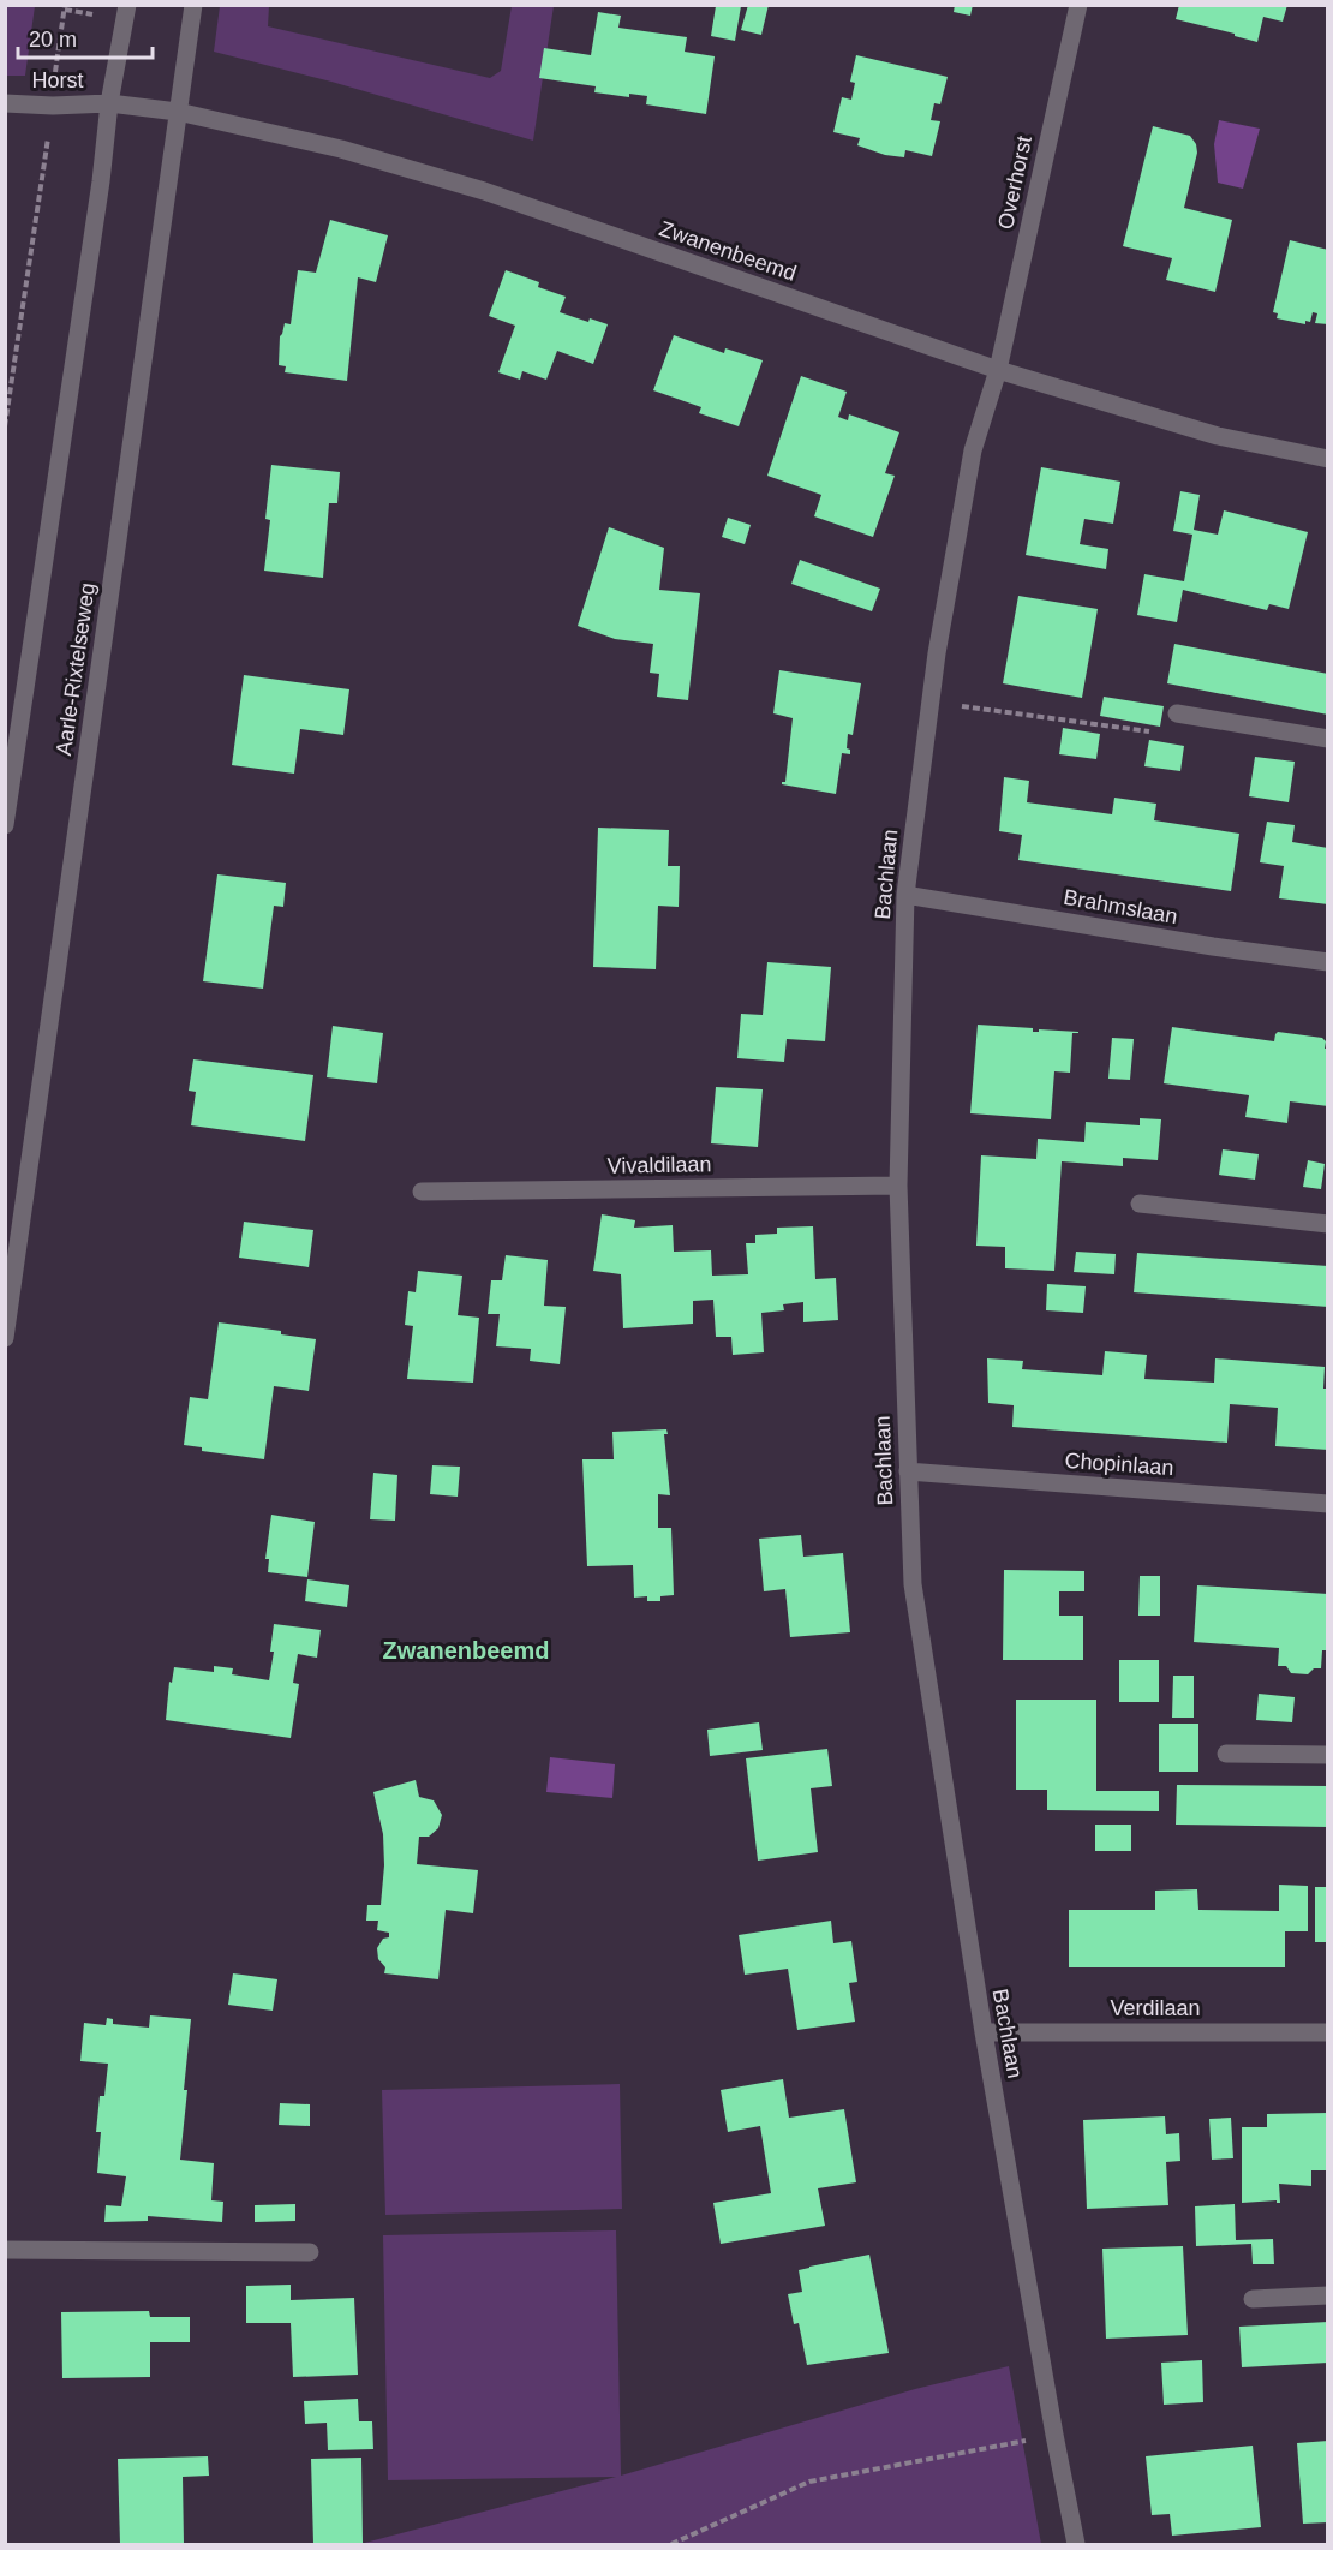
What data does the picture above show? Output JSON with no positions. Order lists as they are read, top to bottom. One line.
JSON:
{"streets":{"street":["Horst","Overhorst","Zwanenbeemd","Aarle-Rixtelseweg","Bachlaan","Brahmslaan","Vivaldilaan","Chopinlaan","Verdilaan"]},"crossings":[["Horst","Zwanenbeemd"],["Overhorst","Zwanenbeemd"],["Overhorst","Bachlaan"],["Zwanenbeemd","Aarle-Rixtelseweg"],["Zwanenbeemd","Bachlaan"],["Bachlaan","Brahmslaan"],["Bachlaan","Vivaldilaan"],["Bachlaan","Chopinlaan"],["Bachlaan","Verdilaan"]],"districts":["Zwanenbeemd"],"scale_bar":"20 m"}
